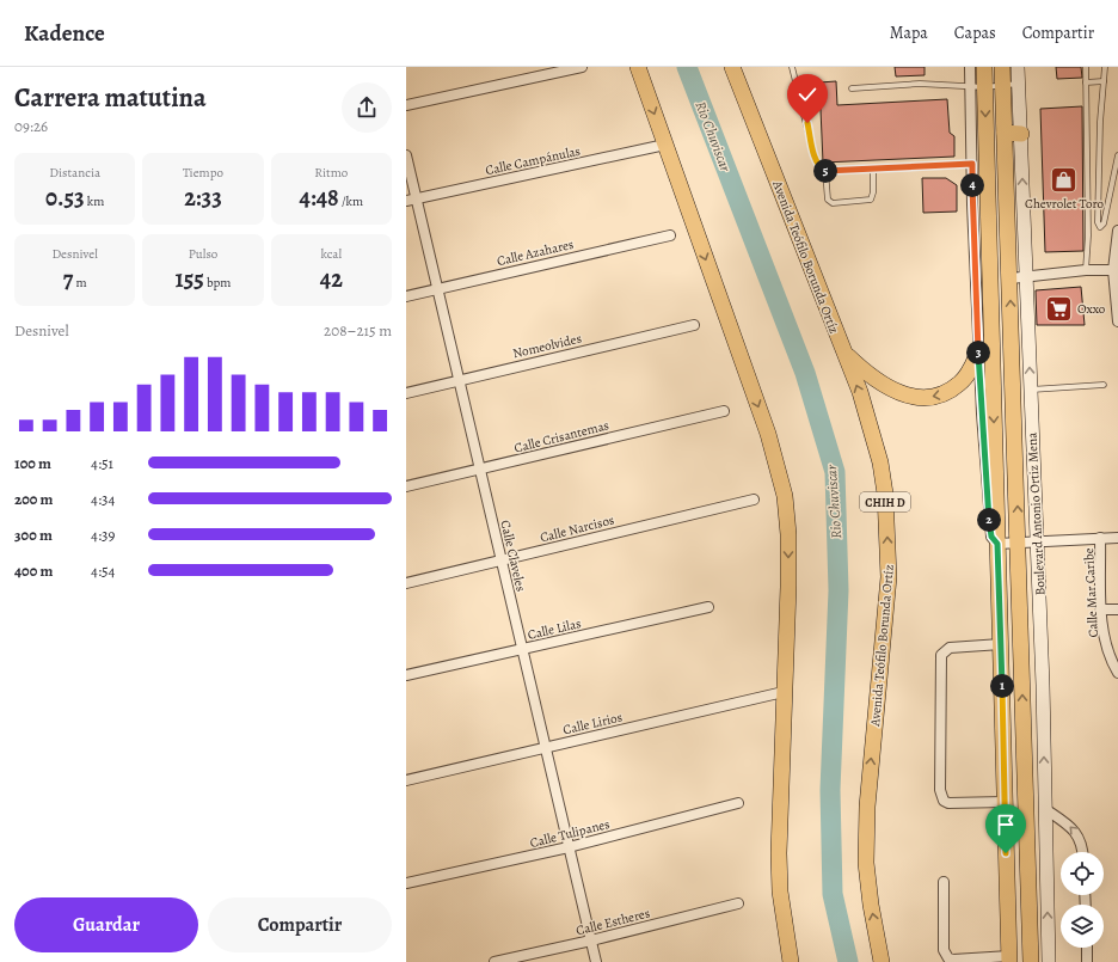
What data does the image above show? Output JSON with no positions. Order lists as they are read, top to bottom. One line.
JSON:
{"streets":{"main road":["Avenida Teófilo Borunda Ortíz","CHIH D","Boulevard Antonio Ortiz Mena"],"street":["Calle Campánulas","Calle Azahares","Nomeolvides","Calle Crisantemas","Calle Narcisos","Calle Claveles","Calle Mar Caribe","Calle Lilas","Calle Lirios","Calle Tulipanes","Calle Estheres"]},"crossings":[["Calle Campánulas","Calle Claveles"],["Calle Azahares","Calle Claveles"],["Nomeolvides","Calle Claveles"],["Calle Crisantemas","Calle Claveles"],["Calle Narcisos","Calle Claveles"],["Calle Claveles","Calle Lilas"],["Calle Claveles","Calle Lirios"],["Calle Claveles","Calle Tulipanes"],["Calle Claveles","Calle Estheres"]],"water":["Rio Chuviscar"],"places":{"shop":["Chevrolet Toro"],"supermarket":["Oxxo"]},"page":{"header":"Kadence","nav":["Mapa","Capas","Compartir"],"heading":["Carrera matutina","09:26"],"stats":[["Distancia","0.53 km"],["Tiempo","2:33"],["Ritmo","4:48 /km"],["Desnivel","7 m"],["Pulso","155 bpm"],["kcal","42"]],"pins":["5","4","3","2","1"],"chart":["Desnivel","208–215 m"],"list":[{"name":"100 m","note":"4:51"},{"name":"200 m","note":"4:34"},{"name":"300 m","note":"4:39"},{"name":"400 m","note":"4:54"}],"buttons":["Guardar","Compartir"]}}
